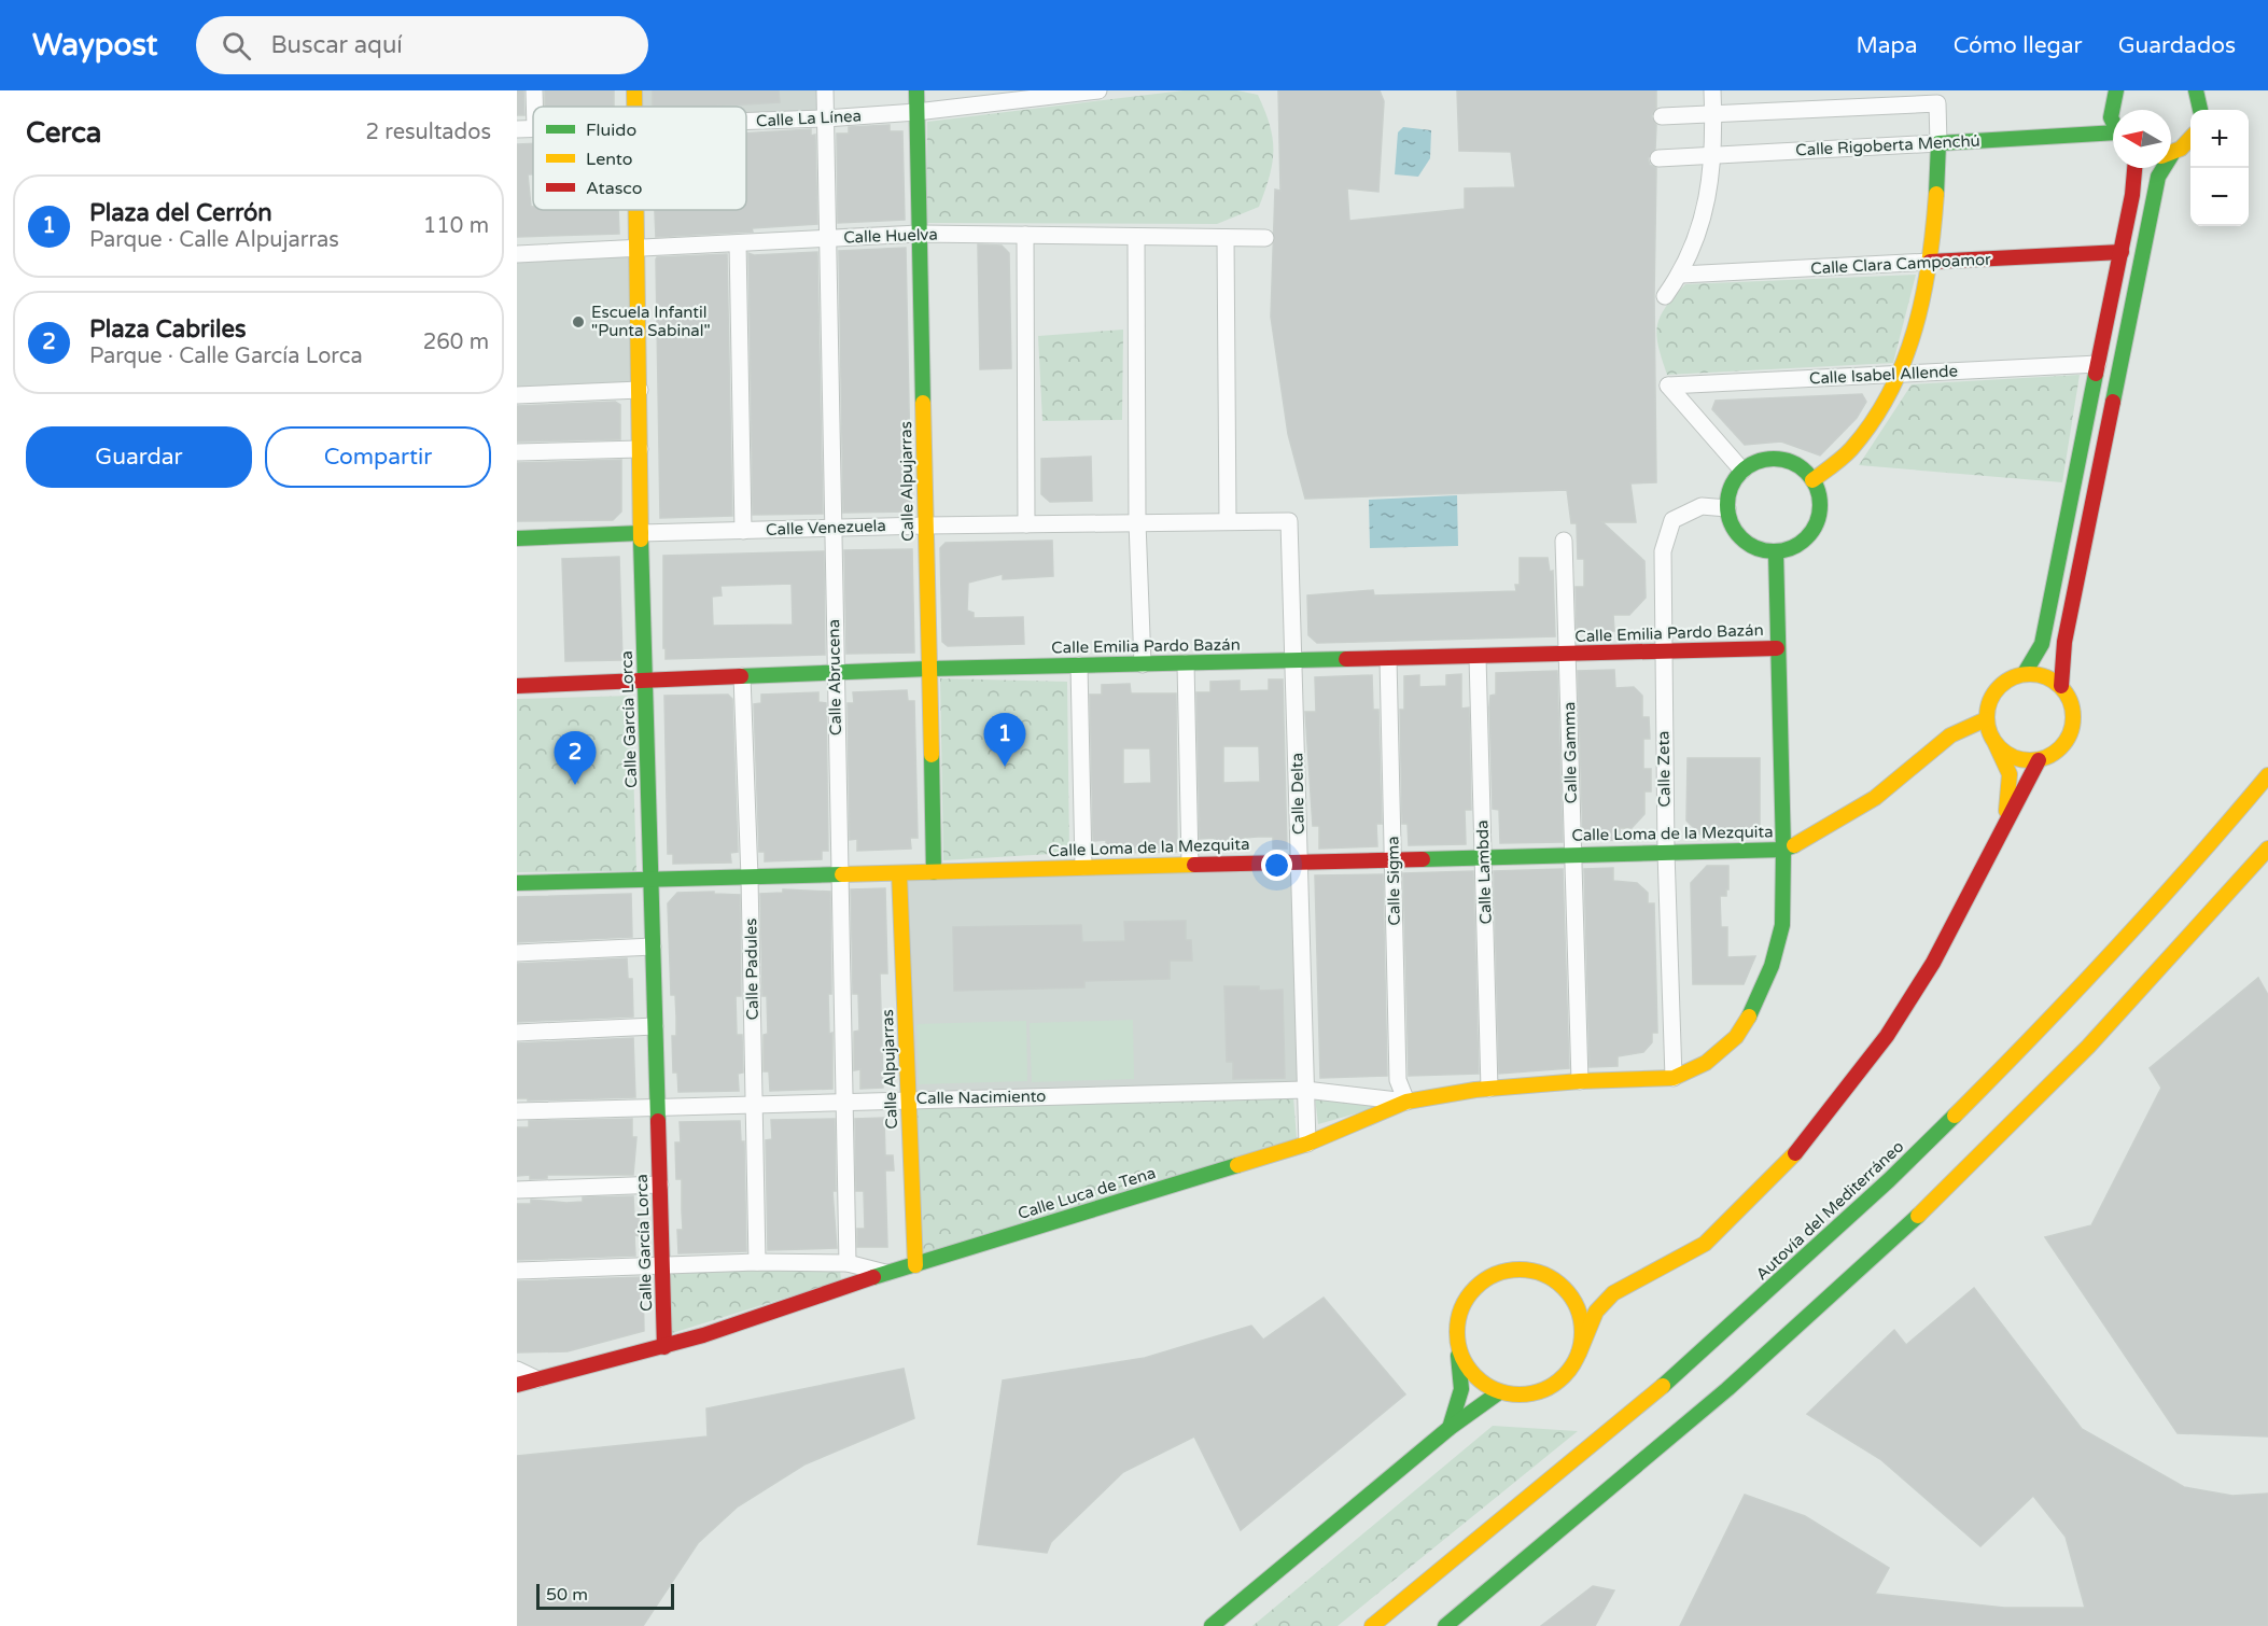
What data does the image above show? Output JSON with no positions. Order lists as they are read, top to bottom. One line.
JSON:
{"streets":{"main road":["Calle Rigoberta Menchú","Calle Clara Campoamor","Calle Alpujarras","Calle Venezuela","Calle Emilia Pardo Bazán","Calle García Lorca","Calle Loma de la Mezquita","Calle Luca de Tena","Autovía del Mediterráneo"],"street":["Calle La Línea","Calle Huelva","Calle Isabel Allende","Calle Abrucena","Calle Gamma","Calle Zeta","Calle Delta","Calle Lambda","Calle Sigma","Calle Padules","Calle Nacimiento"]},"crossings":[["Calle La Línea","Calle Alpujarras"],["Calle La Línea","Calle Abrucena"],["Calle Huelva","Calle Alpujarras"],["Calle Huelva","Calle Abrucena"],["Calle Huelva","Calle García Lorca"],["Calle Isabel Allende","Calle Zeta"],["Calle Alpujarras","Calle Venezuela"],["Calle Alpujarras","Calle Emilia Pardo Bazán"],["Calle Alpujarras","Calle Loma de la Mezquita"],["Calle Alpujarras","Calle Nacimiento"],["Calle Alpujarras","Calle Luca de Tena"],["Calle Venezuela","Calle Abrucena"],["Calle Venezuela","Calle García Lorca"],["Calle Venezuela","Calle Delta"],["Calle Emilia Pardo Bazán","Calle Abrucena"],["Calle Emilia Pardo Bazán","Calle García Lorca"],["Calle Emilia Pardo Bazán","Calle Gamma"],["Calle Emilia Pardo Bazán","Calle Zeta"],["Calle Emilia Pardo Bazán","Calle Delta"],["Calle Emilia Pardo Bazán","Calle Lambda"],["Calle Emilia Pardo Bazán","Calle Sigma"],["Calle Emilia Pardo Bazán","Calle Padules"],["Calle Abrucena","Calle Loma de la Mezquita"],["Calle Abrucena","Calle Nacimiento"],["Calle García Lorca","Calle Loma de la Mezquita"],["Calle García Lorca","Calle Nacimiento"],["Calle García Lorca","Calle Luca de Tena"],["Calle Gamma","Calle Loma de la Mezquita"],["Calle Gamma","Calle Luca de Tena"],["Calle Zeta","Calle Loma de la Mezquita"],["Calle Zeta","Calle Luca de Tena"],["Calle Delta","Calle Loma de la Mezquita"],["Calle Delta","Calle Nacimiento"],["Calle Delta","Calle Luca de Tena"],["Calle Loma de la Mezquita","Calle Lambda"],["Calle Loma de la Mezquita","Calle Sigma"],["Calle Loma de la Mezquita","Calle Padules"],["Calle Lambda","Calle Luca de Tena"],["Calle Sigma","Calle Nacimiento"],["Calle Sigma","Calle Luca de Tena"],["Calle Padules","Calle Nacimiento"],["Calle Nacimiento","Calle Luca de Tena"]],"places":["Escuela Infantil \"Punta Sabinal\""],"legend":["Fluido","Lento","Atasco"],"scale_bar":"50 m","north":"left","page":{"header":"Waypost","search":"Buscar aquí","nav":["Mapa","Cómo llegar","Guardados"],"heading":["Cerca","2 resultados"],"map_buttons":["+","−"],"list":[{"mark":"1","name":"Plaza del Cerrón","note":"Parque · Calle Alpujarras","value":"110 m"},{"mark":"2","name":"Plaza Cabriles","note":"Parque · Calle García Lorca","value":"260 m"}],"buttons":["Guardar","Compartir"],"pins":["1","2"],"scale":"50 m"}}
